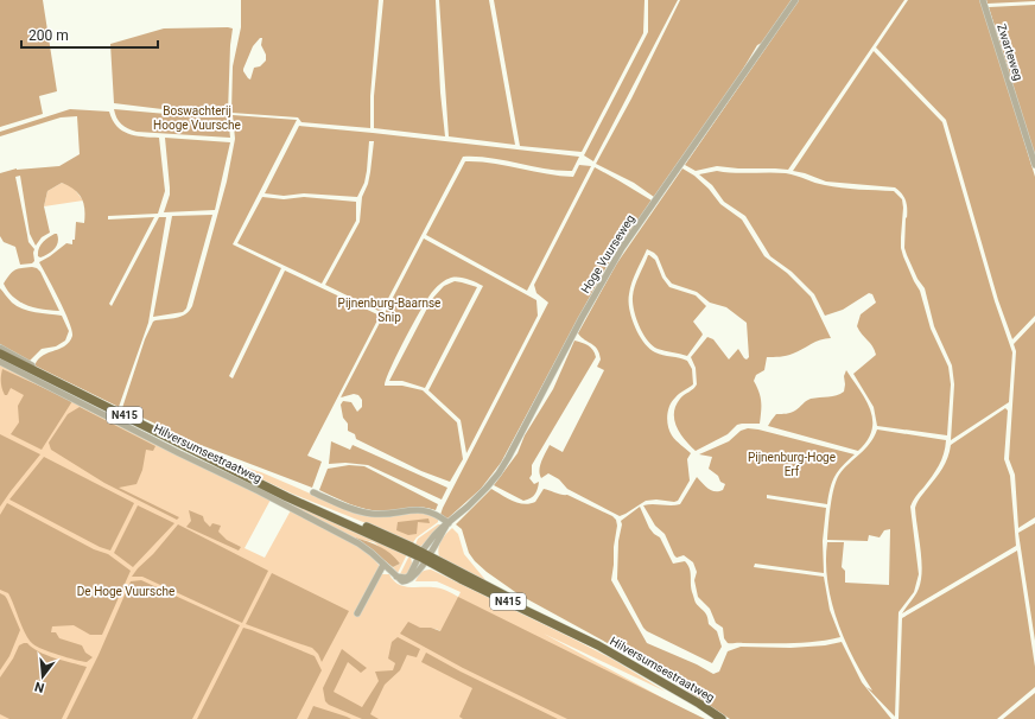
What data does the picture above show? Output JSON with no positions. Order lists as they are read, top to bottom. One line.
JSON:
{"streets":{"main road":["N415","Hilversumsestraatweg"],"street":["Zwarteweg","Hoge Vuurseweg"]},"crossings":[["Hoge Vuurseweg","Hilversumsestraatweg"]],"parks":["Boswachterij Hooge Vuursche","Pijnenburg-Baarnse Snip","Pijnenburg-Hoge Erf","De Hoge Vuursche"],"scale_bar":"200 m","north":"bottom"}
